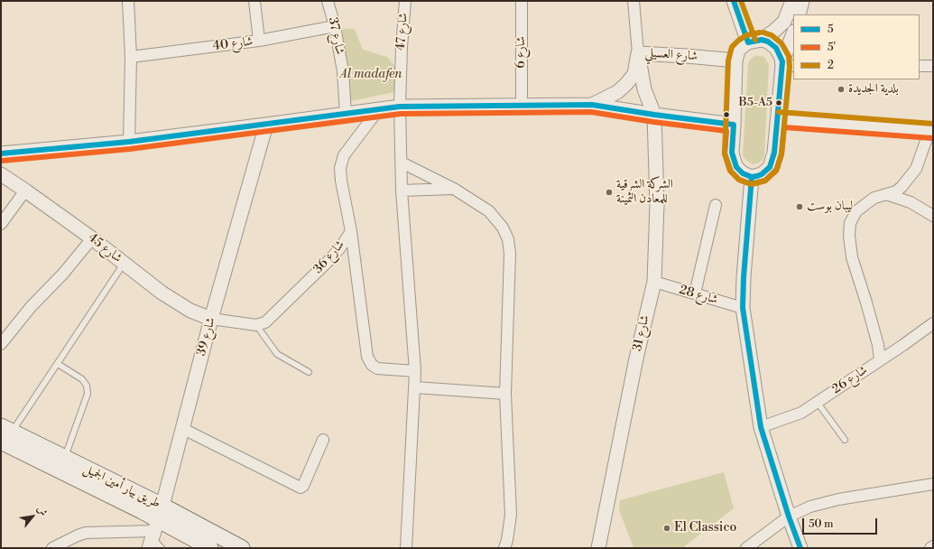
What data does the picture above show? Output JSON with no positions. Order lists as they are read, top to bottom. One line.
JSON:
{"streets":{"main road":["طريق بيار أمين الجميل"],"street":["شارع 47","شارع 37","شارع 40","شارع 6","شارع العسيلي","شارع 45","شارع 36","شارع 28","شارع 31","شارع 39","شارع 26"]},"crossings":[["شارع 47","شارع العسيلي"],["شارع 37","شارع 40"],["شارع 37","شارع العسيلي"],["شارع 6","شارع العسيلي"],["شارع العسيلي","شارع 36"],["شارع العسيلي","شارع 31"],["شارع العسيلي","شارع 39"],["شارع 45","شارع 39"],["شارع 28","شارع 31"],["شارع 39","طريق بيار أمين الجميل"]],"parks":["Al madafen"],"places":["بلدية الجديدة","B5-A5","الشركة الشرقية للمعادن الثمينة","ليبان بوست","El Classico"],"lines":["transit line 5","transit line 2","transit line 5'"],"legend":["5","5'","2"],"scale_bar":"50 m","north":"top right"}
